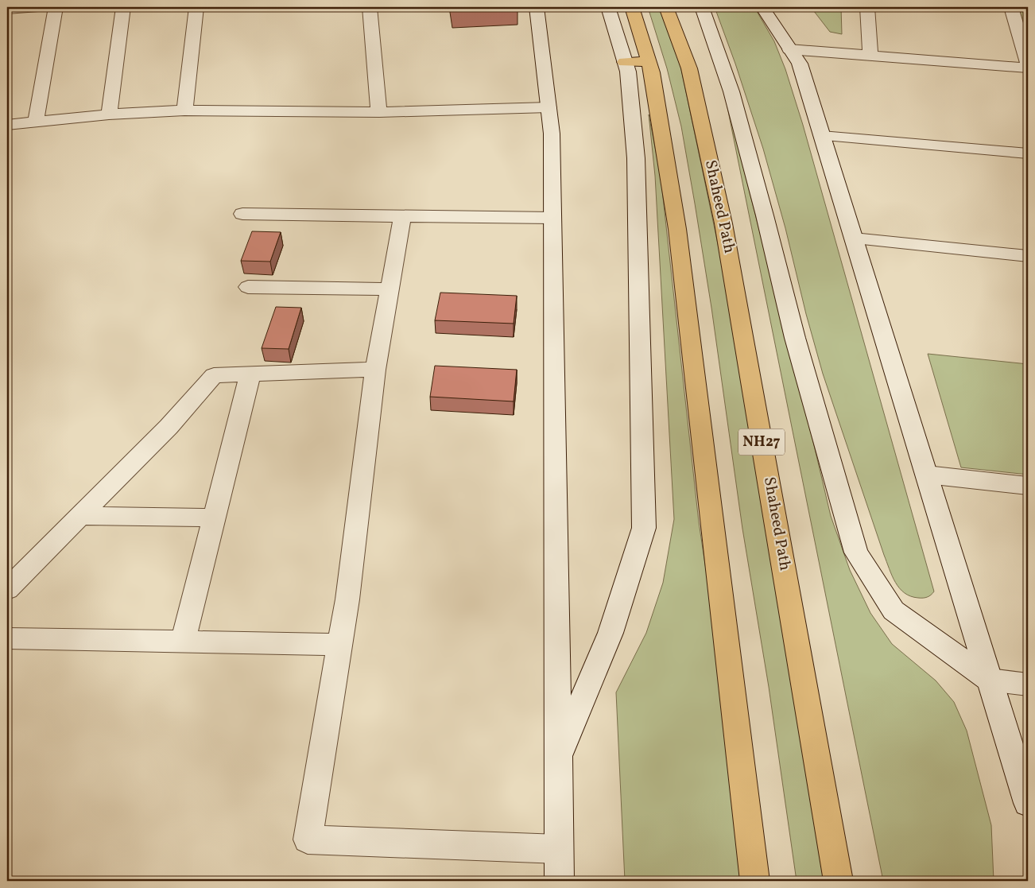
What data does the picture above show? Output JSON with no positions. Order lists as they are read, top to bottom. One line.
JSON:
{"streets":{"highway":["Shaheed Path","NH27"]}}
